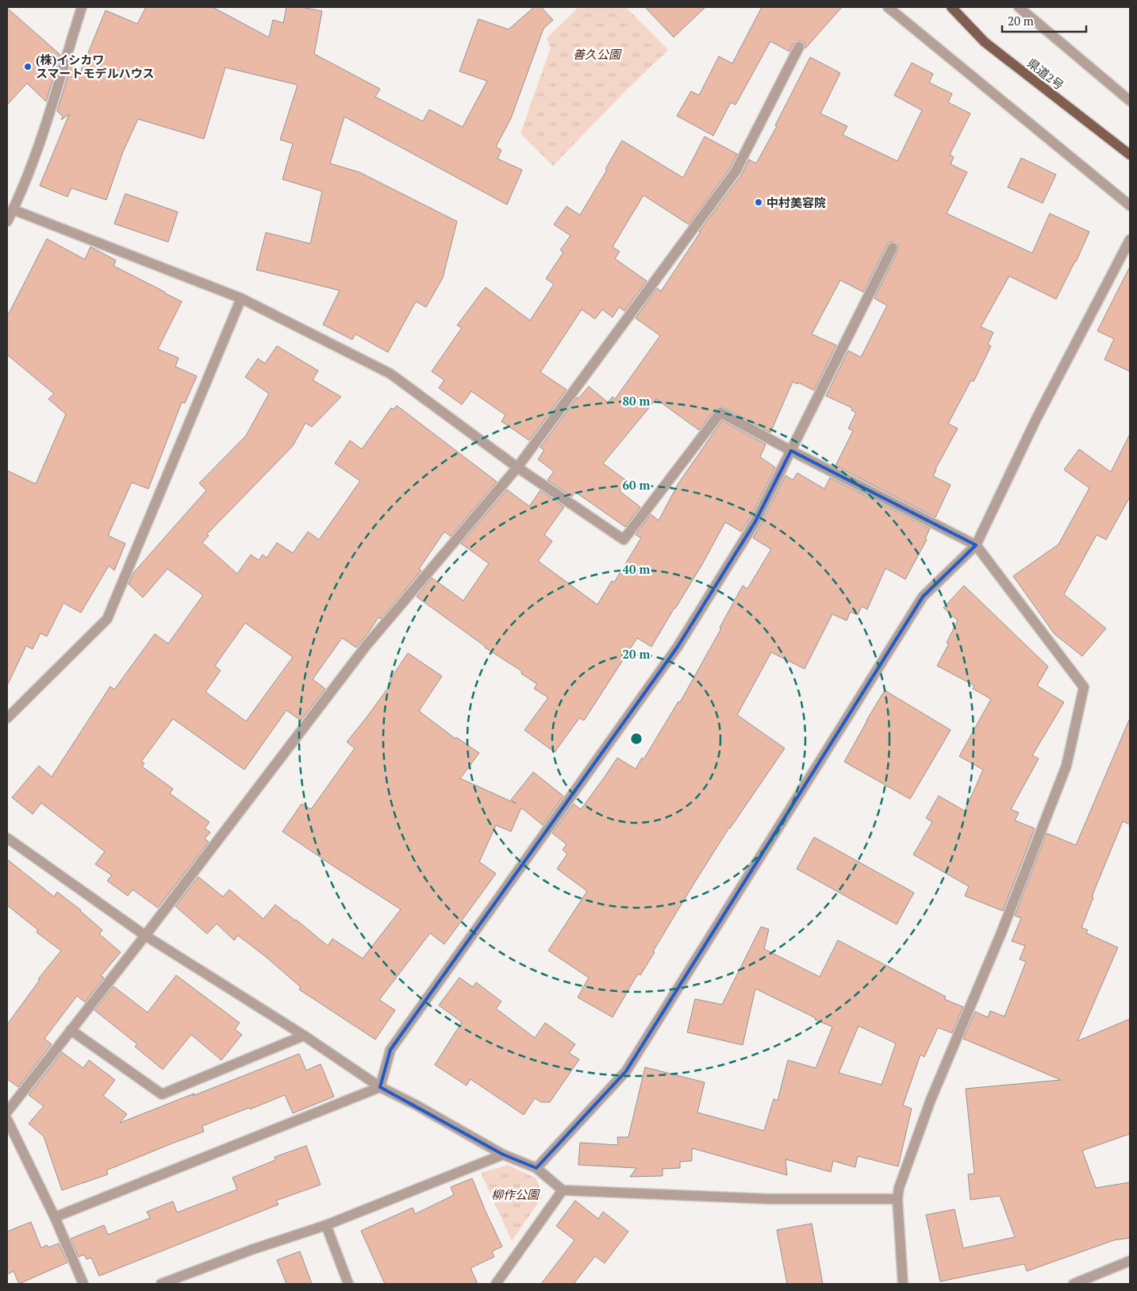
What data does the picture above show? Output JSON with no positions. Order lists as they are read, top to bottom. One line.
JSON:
{"streets":{"main road":["県道2号"]},"parks":["善久公園","柳作公園"],"places":["(株)イシカワ スマートモデルハウス","中村美容院"],"scale_bar":"20 m","rings":["80 m","60 m","40 m","20 m"]}
